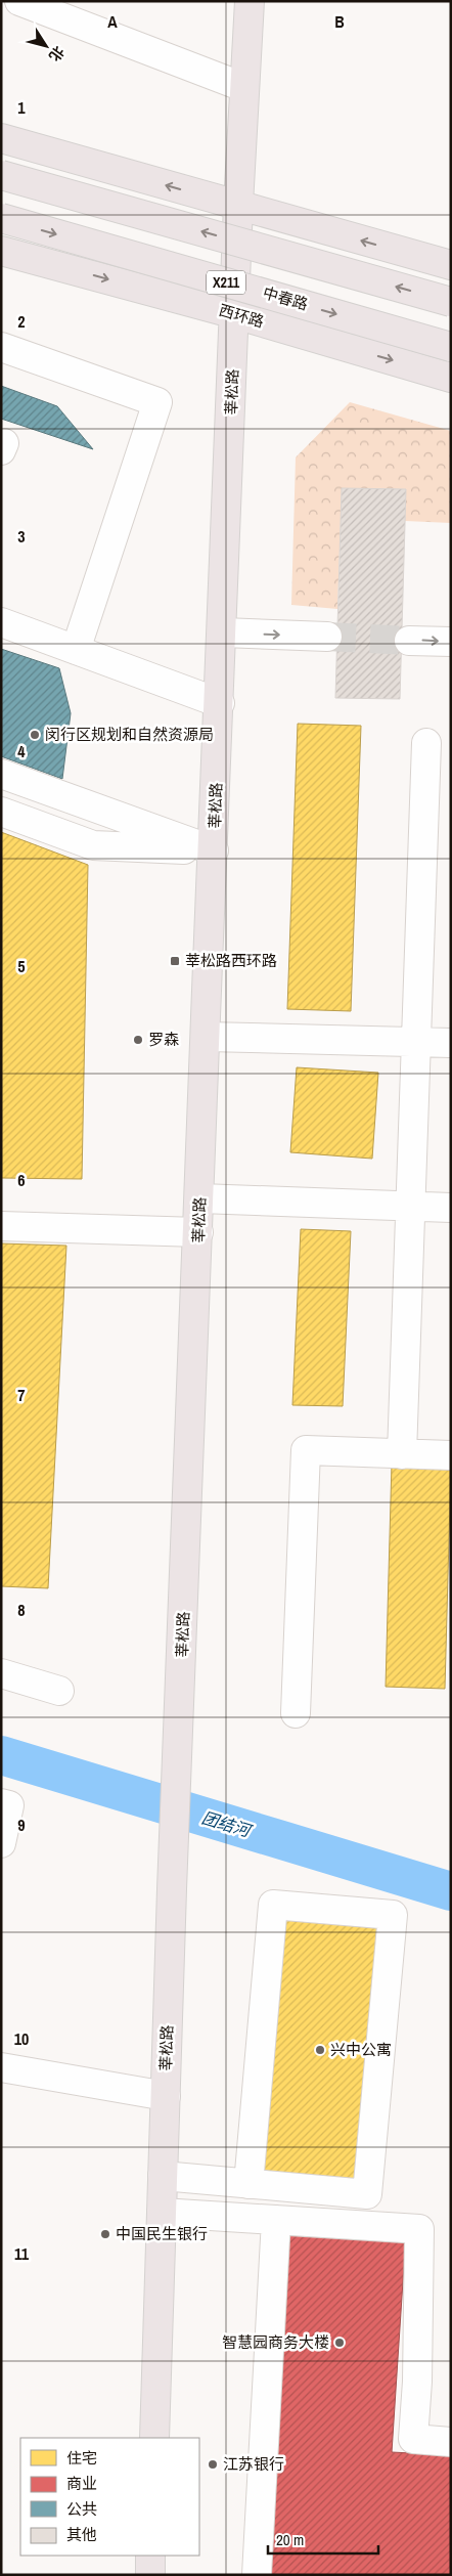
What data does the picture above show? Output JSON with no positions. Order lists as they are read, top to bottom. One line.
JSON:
{"streets":{"main road":["X211","中春路","西环路","莘松路"]},"crossings":[["西环路","莘松路"]],"water":["团结河"],"places":{"other":["闵行区规划和自然资源局","罗森","兴中公寓","中国民生银行","智慧园商务大楼","江苏银行"],"transit":["莘松路西环路"]},"legend":["住宅","商业","公共","其他"],"scale_bar":"20 m","north":"bottom right","grid":{"columns":["A","B"],"rows":["1","2","3","4","5","6","7","8","9","10","11"]}}
